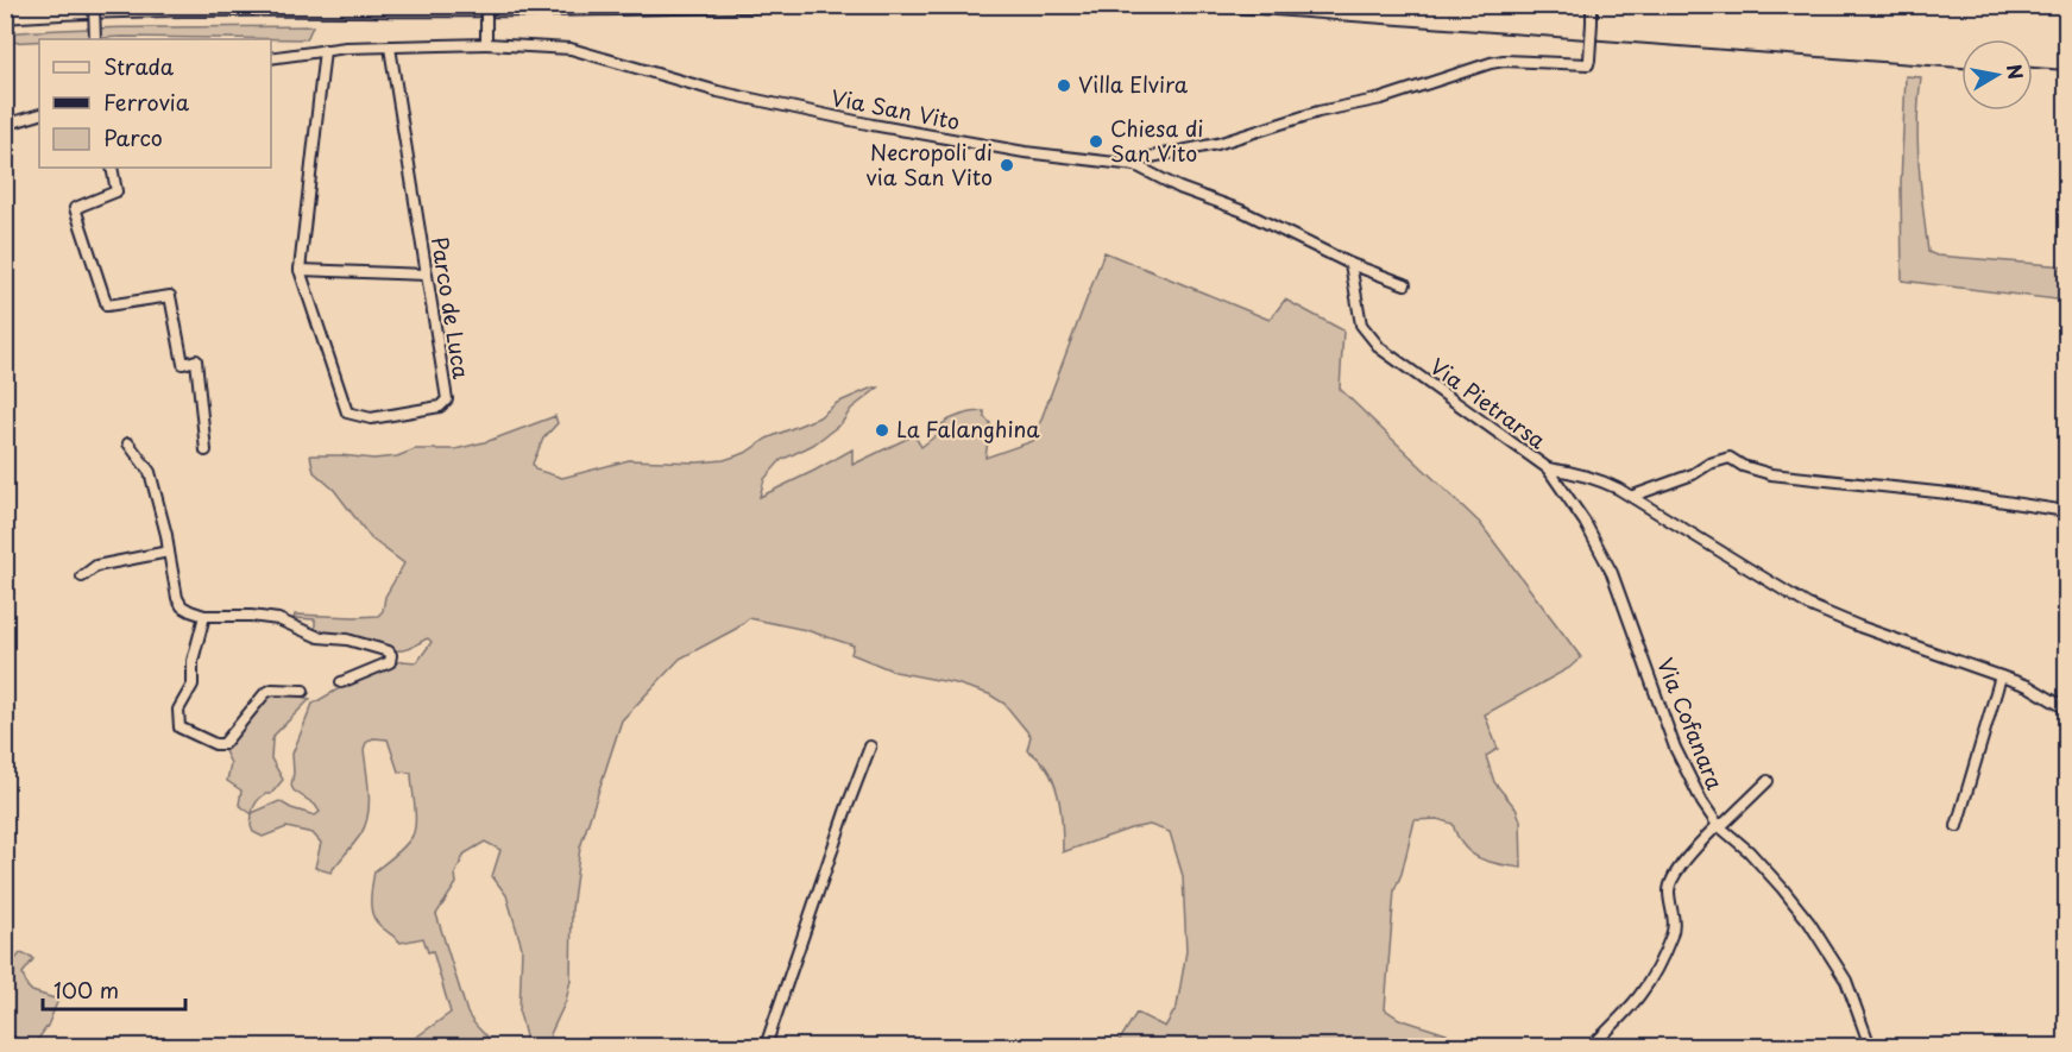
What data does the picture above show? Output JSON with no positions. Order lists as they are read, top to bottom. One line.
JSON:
{"streets":{"street":["Via San Vito","Parco de Luca","Via Pietrarsa","Via Cofanara"]},"crossings":[["Via San Vito","Parco de Luca"],["Via Pietrarsa","Via Cofanara"]],"places":["Villa Elvira","Chiesa di San Vito","Necropoli di via San Vito","La Falanghina"],"legend":["Strada","Ferrovia","Parco"],"scale_bar":"100 m","north":"right"}
